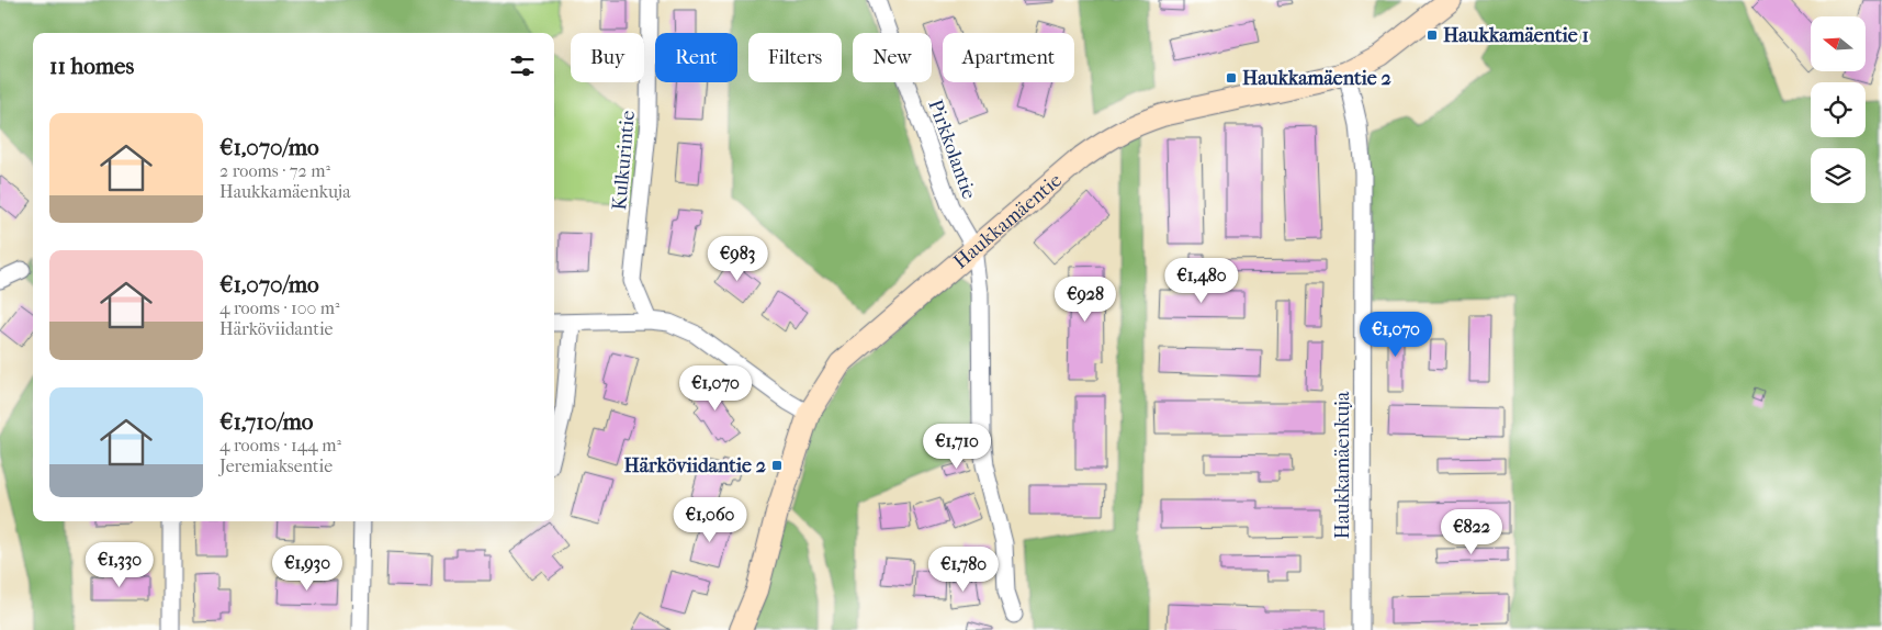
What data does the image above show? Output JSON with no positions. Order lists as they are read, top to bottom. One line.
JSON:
{"streets":{"street":["Pirkkolantie","Kulkurintie","Haukkamäentie","Haukkamäenkuja"]},"crossings":[["Pirkkolantie","Haukkamäentie"],["Haukkamäentie","Haukkamäenkuja"]],"places":{"transit":["Haukkamäentie 1","Haukkamäentie 2","Härköviidantie 2"]},"north":"left","page":{"chip":["Buy","Rent","Filters","New","Apartment"],"heading":"11 homes","list":[{"name":"€1,070/mo","note":"2 rooms · 72 m² · Haukkamäenkuja"},{"name":"€1,070/mo","note":"4 rooms · 100 m² · Härköviidantie"},{"name":"€1,710/mo","note":"4 rooms · 144 m² · Jeremiaksentie"}],"price":["€983","€1,480","€928","€1,070","€1,070","€1,710","€1,060","€822","€1,330","€1,930","€1,780"]}}
